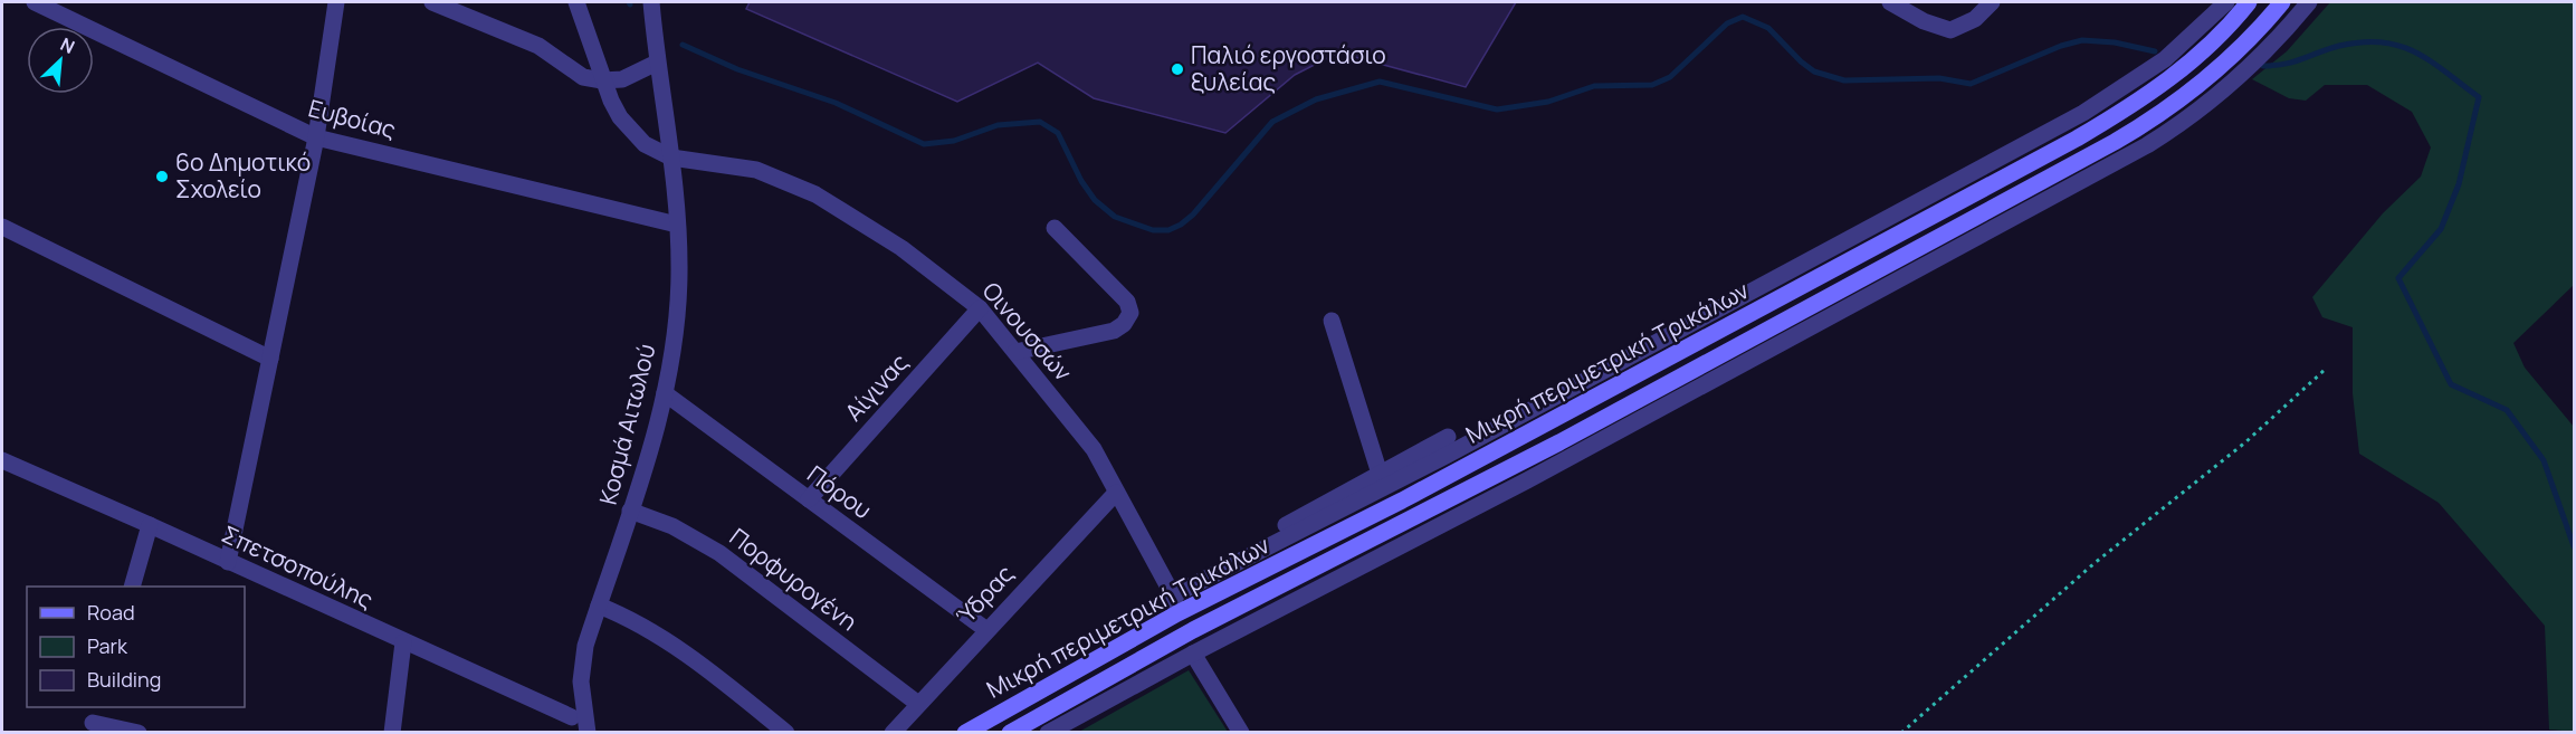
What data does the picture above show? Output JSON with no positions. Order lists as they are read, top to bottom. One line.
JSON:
{"streets":{"main road":["Μικρή περιμετρική Τρικάλων"],"street":["Ευβοίας","Οινουσσών","Αίγινας","Κοσμά Αιτωλού","Πόρου","Σπετσοπούλης","Πορφυρογένη","Ύδρας"]},"crossings":[["Ευβοίας","Κοσμά Αιτωλού"],["Οινουσσών","Μικρή περιμετρική Τρικάλων"],["Οινουσσών","Αίγινας"],["Οινουσσών","Κοσμά Αιτωλού"],["Οινουσσών","Ύδρας"],["Αίγινας","Πόρου"],["Κοσμά Αιτωλού","Πόρου"],["Κοσμά Αιτωλού","Σπετσοπούλης"],["Κοσμά Αιτωλού","Πορφυρογένη"],["Πόρου","Ύδρας"],["Πορφυρογένη","Ύδρας"]],"places":["Παλιό εργοστάσιο ξυλείας","6ο Δημοτικό Σχολείο"],"legend":["Road","Park","Building"],"north":"top right"}
